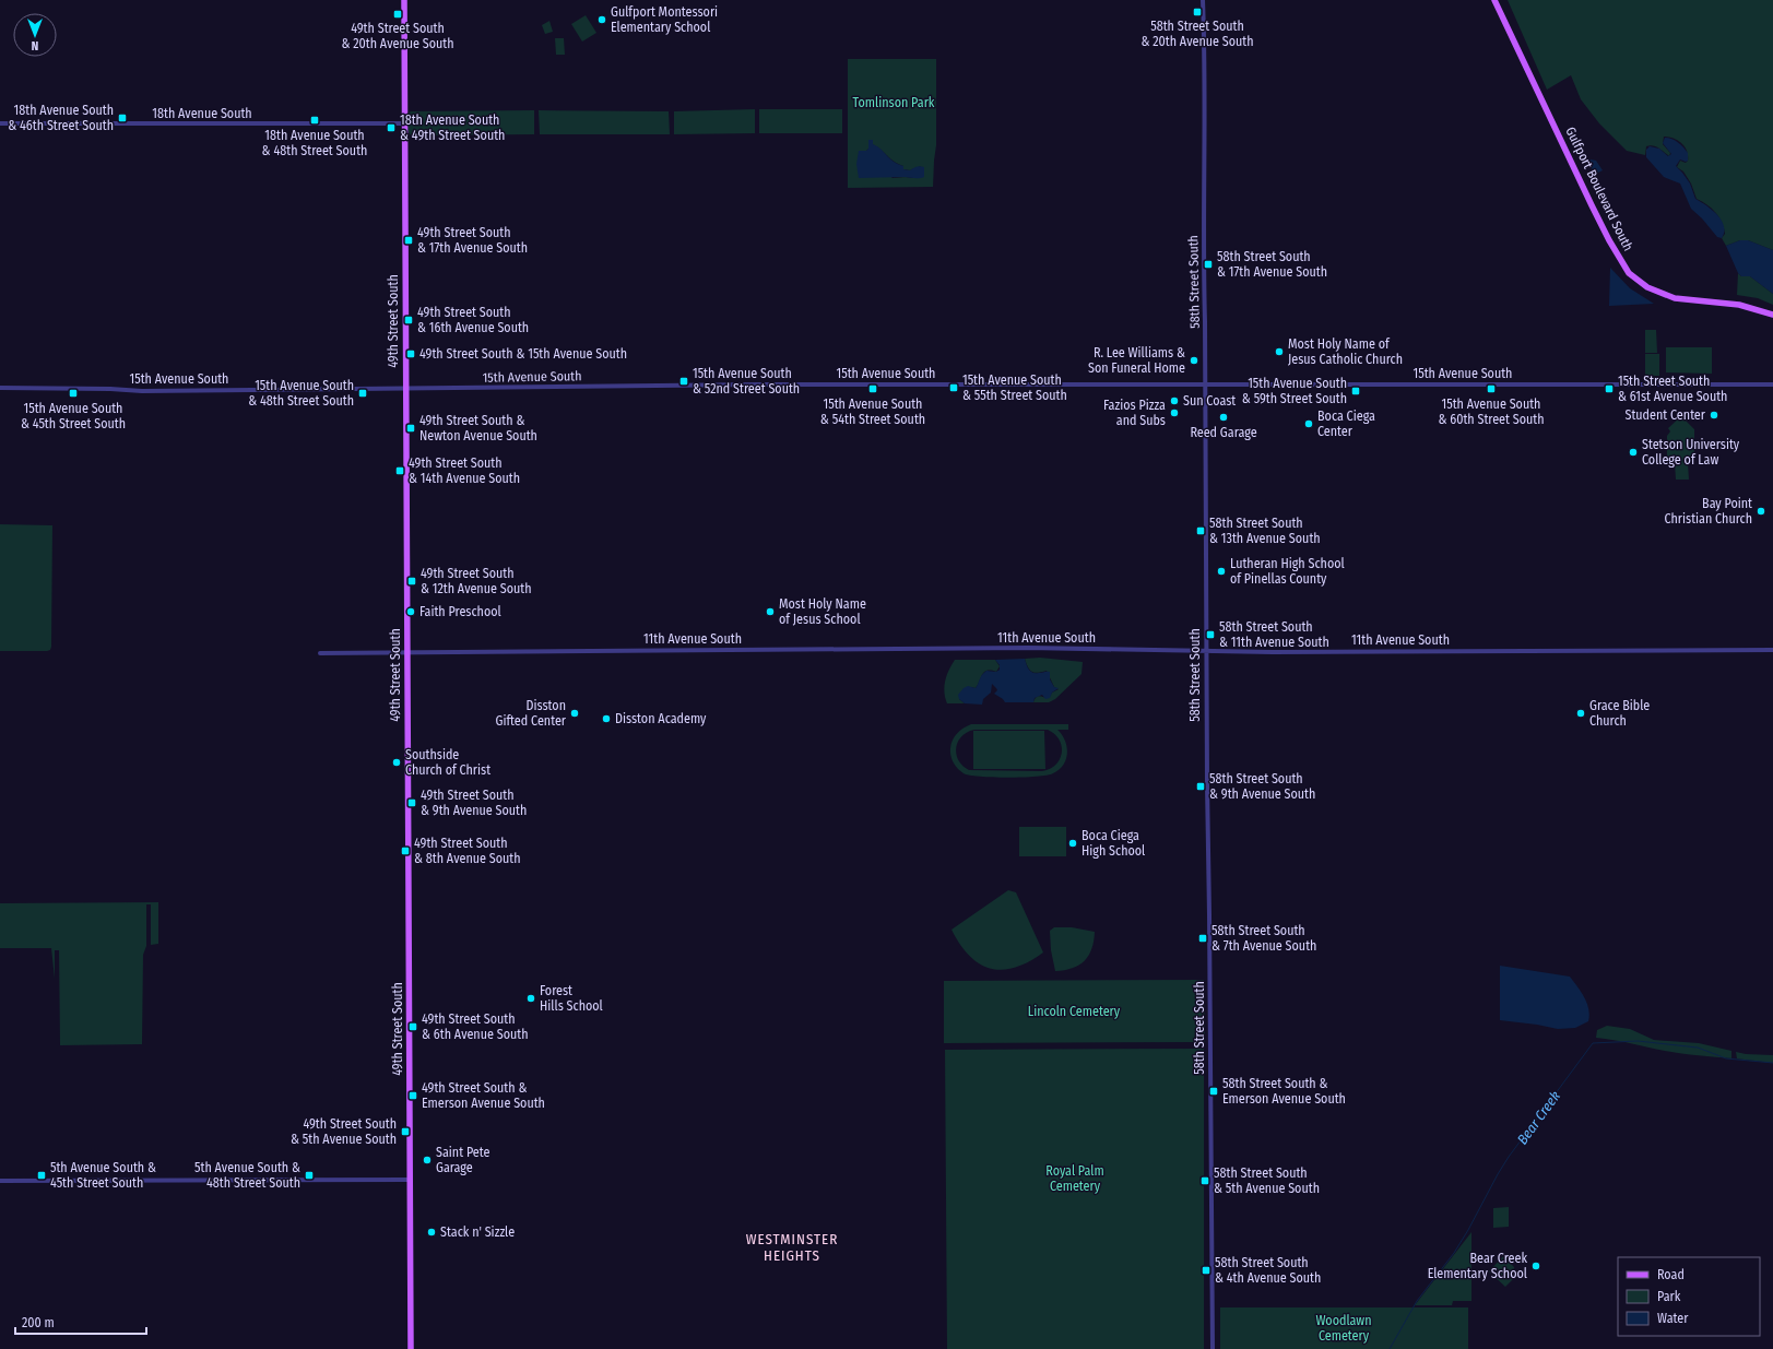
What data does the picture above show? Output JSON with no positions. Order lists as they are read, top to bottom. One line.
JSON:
{"streets":{"main road":["Gulfport Boulevard South","49th Street South"],"street":["18th Avenue South","58th Street South","15th Avenue South","11th Avenue South"]},"crossings":[["18th Avenue South","49th Street South"],["58th Street South","15th Avenue South"],["58th Street South","11th Avenue South"],["49th Street South","15th Avenue South"],["49th Street South","11th Avenue South"]],"districts":["WESTMINSTER HEIGHTS"],"water":["Bear Creek"],"parks":["Tomlinson Park","Lincoln Cemetery","Royal Palm Cemetery","Woodlawn Cemetery"],"places":{"transit":["58th Street South & 20th Avenue South","49th Street South & 20th Avenue South","18th Avenue South & 46th Street South","18th Avenue South & 48th Street South","18th Avenue South & 49th Street South","49th Street South & 17th Avenue South","58th Street South & 17th Avenue South","49th Street South & 16th Avenue South","49th Street South & 15th Avenue South","15th Avenue South & 52nd Street South","15th Avenue South & 55th Street South","15th Avenue South & 54th Street South","15th Avenue South & 60th Street South","15th Street South & 61st Avenue South","15th Avenue South & 59th Street South","15th Avenue South & 45th Street South","15th Avenue South & 48th Street South","49th Street South & Newton Avenue South","49th Street South & 14th Avenue South","58th Street South & 13th Avenue South","49th Street South & 12th Avenue South","58th Street South & 11th Avenue South","58th Street South & 9th Avenue South","49th Street South & 9th Avenue South","49th Street South & 8th Avenue South","58th Street South & 7th Avenue South","49th Street South & 6th Avenue South","58th Street South & Emerson Avenue South","49th Street South & Emerson Avenue South","49th Street South & 5th Avenue South","5th Avenue South & 45th Street South","5th Avenue South & 48th Street South","58th Street South & 5th Avenue South","58th Street South & 4th Avenue South"],"other":["Gulfport Montessori Elementary School","Most Holy Name of Jesus Catholic Church","R. Lee Williams & Son Funeral Home","Sun Coast","Fazios Pizza and Subs","Student Center","Reed Garage","Boca Ciega Center","Stetson University College of Law","Bay Point Christian Church","Lutheran High School of Pinellas County","Faith Preschool","Most Holy Name of Jesus School","Disston Gifted Center","Grace Bible Church","Disston Academy","Southside Church of Christ","Boca Ciega High School","Forest Hills School","Saint Pete Garage","Stack n' Sizzle","Bear Creek Elementary School"]},"legend":["Road","Park","Water"],"scale_bar":"200 m","north":"bottom"}
